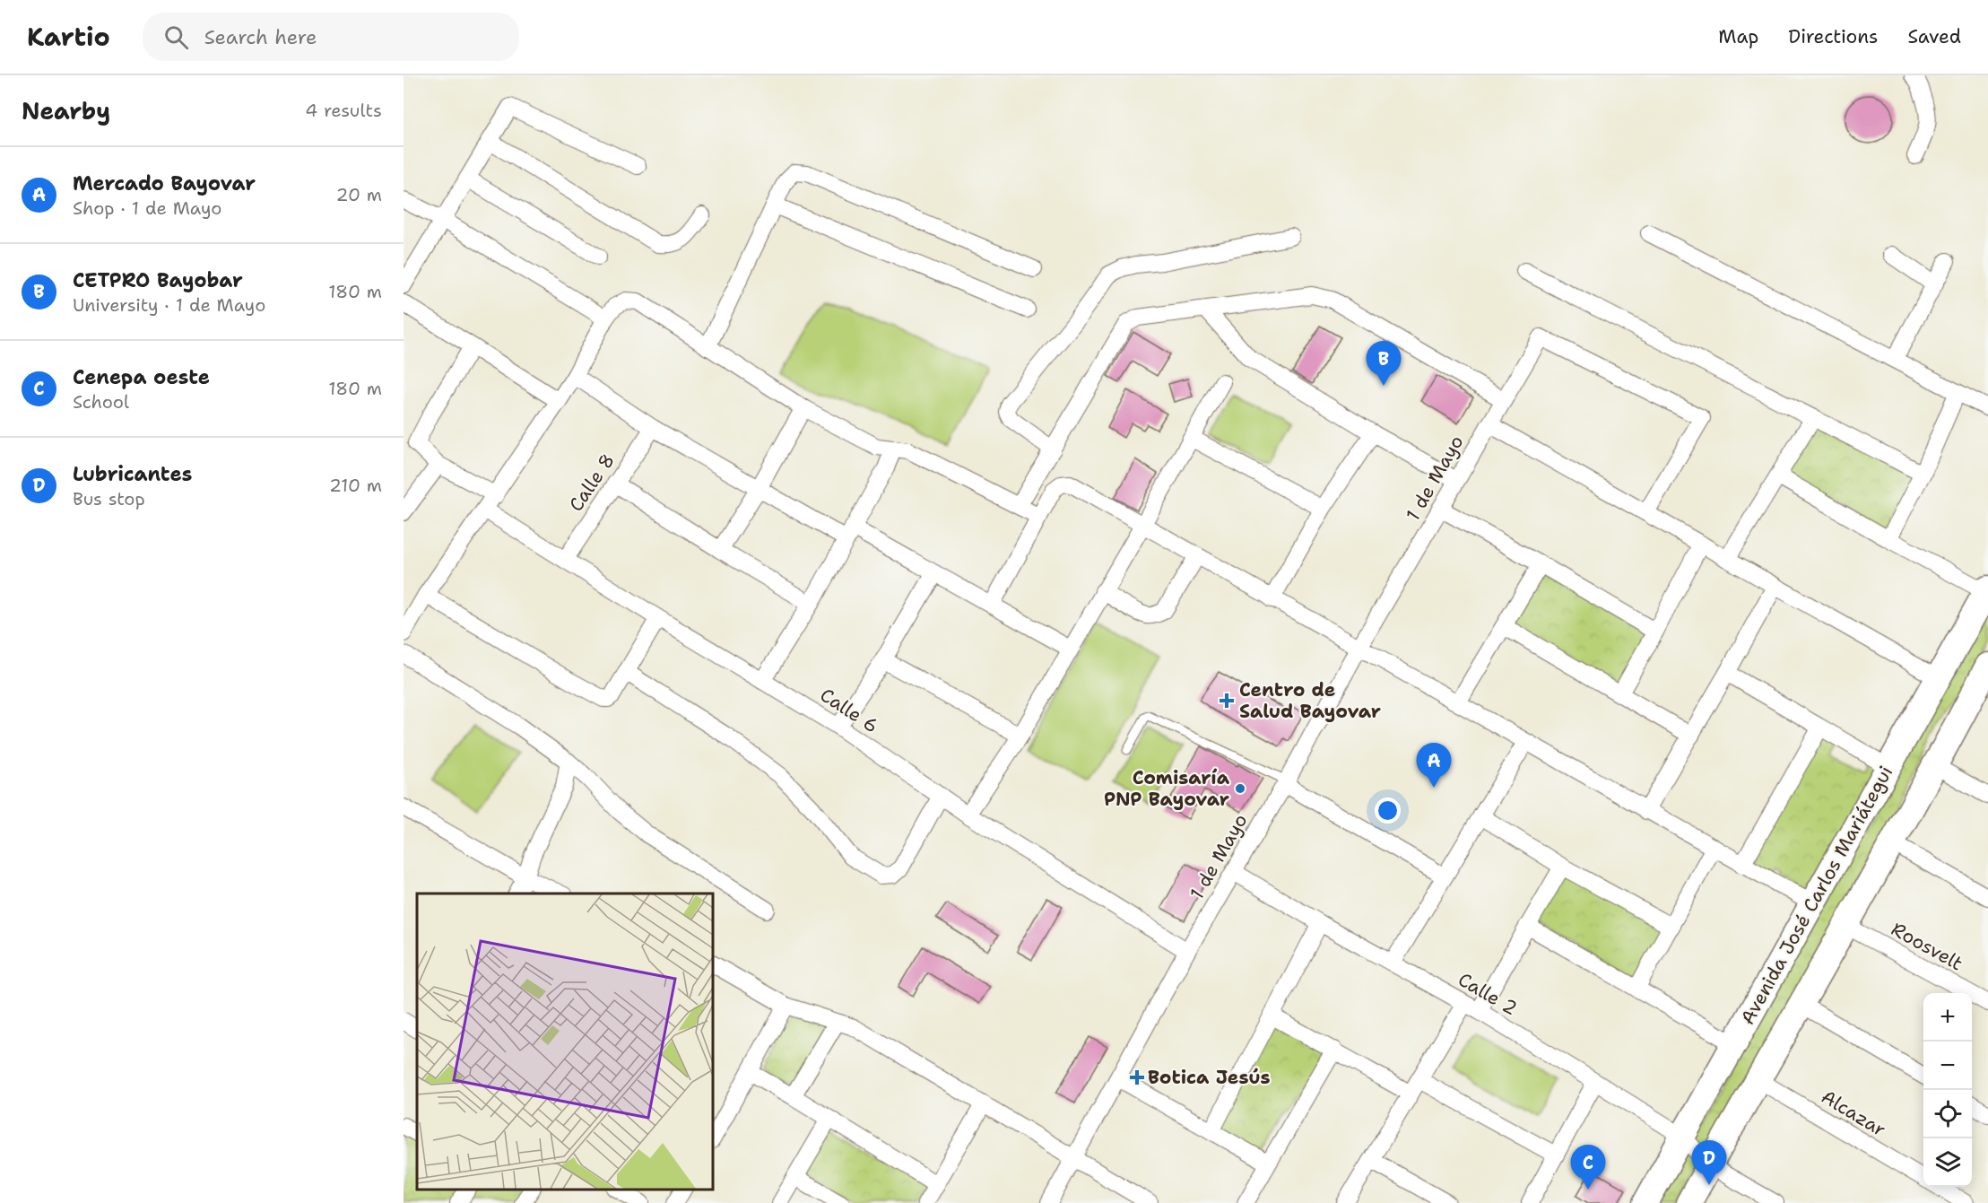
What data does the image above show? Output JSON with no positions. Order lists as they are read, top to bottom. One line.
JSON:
{"streets":{"main road":["Avenida José Carlos Mariátegui"],"street":["1 de Mayo","Calle 8","Calle 6","Roosvelt","Calle 2","Alcazar"]},"crossings":[["1 de Mayo","Calle 6"],["1 de Mayo","Calle 2"],["Calle 8","Calle 6"],["Avenida José Carlos Mariátegui","Roosvelt"],["Avenida José Carlos Mariátegui","Calle 2"],["Avenida José Carlos Mariátegui","Alcazar"]],"places":{"health":["Centro de Salud Bayovar","Botica Jesús"],"other":["Comisaría PNP Bayovar"]},"page":{"header":"Kartio","search":"Search here","nav":["Map","Directions","Saved"],"heading":["Nearby","4 results"],"list":[{"mark":"A","name":"Mercado Bayovar","note":"Shop · 1 de Mayo","value":"20 m"},{"mark":"B","name":"CETPRO Bayobar","note":"University · 1 de Mayo","value":"180 m"},{"mark":"C","name":"Cenepa oeste","note":"School","value":"180 m"},{"mark":"D","name":"Lubricantes","note":"Bus stop","value":"210 m"}],"pins":["B","A","D","C"],"map_buttons":["+","−"]}}
